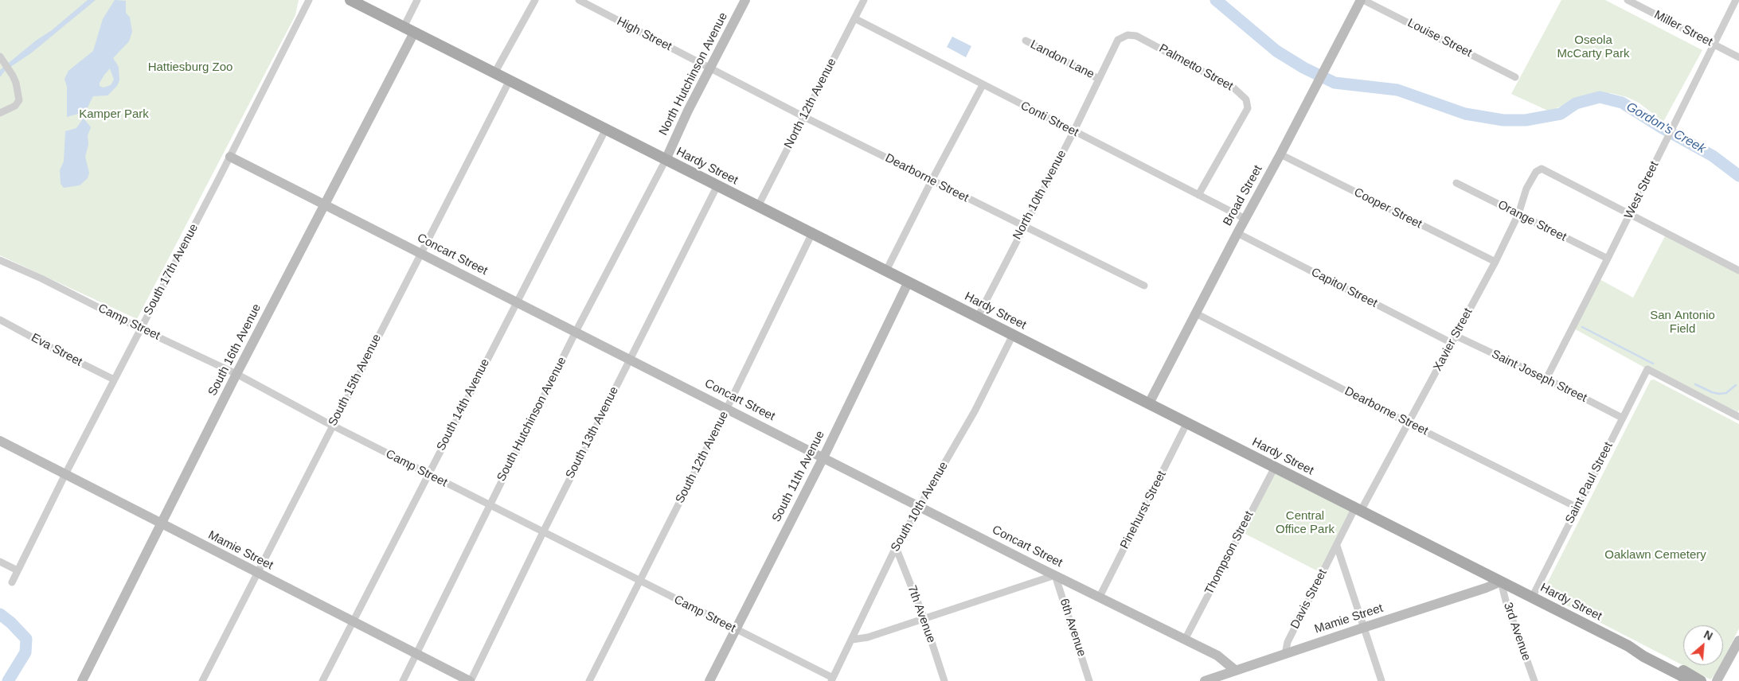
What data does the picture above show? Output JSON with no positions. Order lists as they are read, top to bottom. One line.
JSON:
{"streets":{"main road":["Hardy Street"],"street":["Miller Street","High Street","Louise Street","Landon Lane","Palmetto Street","North Hutchinson Avenue","North 12th Avenue","Conti Street","Dearborne Street","West Street","North 10th Avenue","Broad Street","Cooper Street","Orange Street","Concart Street","South 17th Avenue","Capitol Street","Camp Street","Xavier Street","Eva Street","South 16th Avenue","Saint Joseph Street","South 15th Avenue","South 14th Avenue","South Hutchinson Avenue","South 13th Avenue","South 12th Avenue","South 11th Avenue","Saint Paul Street","South 10th Avenue","Pinehurst Street","Mamie Street","Thompson Street","Davis Street","7th Avenue","6th Avenue","3rd Avenue"]},"crossings":[["Miller Street","West Street"],["High Street","North Hutchinson Avenue"],["High Street","Dearborne Street"],["Louise Street","Broad Street"],["Landon Lane","North 10th Avenue"],["Palmetto Street","Conti Street"],["Palmetto Street","North 10th Avenue"],["North Hutchinson Avenue","Hardy Street"],["North Hutchinson Avenue","Dearborne Street"],["North Hutchinson Avenue","South Hutchinson Avenue"],["North 12th Avenue","Conti Street"],["North 12th Avenue","Hardy Street"],["North 12th Avenue","Dearborne Street"],["Conti Street","North 10th Avenue"],["Conti Street","Broad Street"],["Hardy Street","North 10th Avenue"],["Hardy Street","Broad Street"],["Hardy Street","Xavier Street"],["Hardy Street","South 16th Avenue"],["Hardy Street","South 15th Avenue"],["Hardy Street","South 14th Avenue"],["Hardy Street","South Hutchinson Avenue"],["Hardy Street","South 13th Avenue"],["Hardy Street","South 12th Avenue"],["Hardy Street","South 11th Avenue"],["Hardy Street","Saint Paul Street"],["Hardy Street","South 10th Avenue"],["Hardy Street","Pinehurst Street"],["Hardy Street","Mamie Street"],["Hardy Street","Thompson Street"],["Hardy Street","Davis Street"],["Hardy Street","3rd Avenue"],["Dearborne Street","North 10th Avenue"],["Dearborne Street","Broad Street"],["Dearborne Street","Xavier Street"],["Dearborne Street","Saint Paul Street"],["West Street","Orange Street"],["West Street","Xavier Street"],["West Street","Saint Joseph Street"],["Broad Street","Cooper Street"],["Broad Street","Capitol Street"],["Cooper Street","Xavier Street"],["Orange Street","Xavier Street"],["Concart Street","South 17th Avenue"],["Concart Street","South 16th Avenue"],["Concart Street","South 15th Avenue"],["Concart Street","South 14th Avenue"],["Concart Street","South Hutchinson Avenue"],["Concart Street","South 13th Avenue"],["Concart Street","South 12th Avenue"],["Concart Street","South 11th Avenue"],["Concart Street","South 10th Avenue"],["Concart Street","Pinehurst Street"],["Concart Street","Mamie Street"],["Concart Street","Thompson Street"],["Concart Street","6th Avenue"],["South 17th Avenue","Camp Street"],["South 17th Avenue","Eva Street"],["South 17th Avenue","Mamie Street"],["Capitol Street","Xavier Street"],["Camp Street","South 16th Avenue"],["Camp Street","South 15th Avenue"],["Camp Street","South 14th Avenue"],["Camp Street","South Hutchinson Avenue"],["Camp Street","South 13th Avenue"],["Camp Street","South 12th Avenue"],["Camp Street","South 11th Avenue"],["Camp Street","South 10th Avenue"],["Xavier Street","Saint Joseph Street"],["Xavier Street","Davis Street"],["South 16th Avenue","Mamie Street"],["Saint Joseph Street","Saint Paul Street"],["South 15th Avenue","Mamie Street"],["South 14th Avenue","Mamie Street"],["South Hutchinson Avenue","Mamie Street"],["South 13th Avenue","Mamie Street"],["South 10th Avenue","7th Avenue"],["Mamie Street","Davis Street"],["Mamie Street","3rd Avenue"]],"water":["Gordon's Creek"],"parks":["Oseola McCarty Park","Hattiesburg Zoo","Kamper Park","San Antonio Field","Central Office Park","Oaklawn Cemetery"],"north":"top right"}
